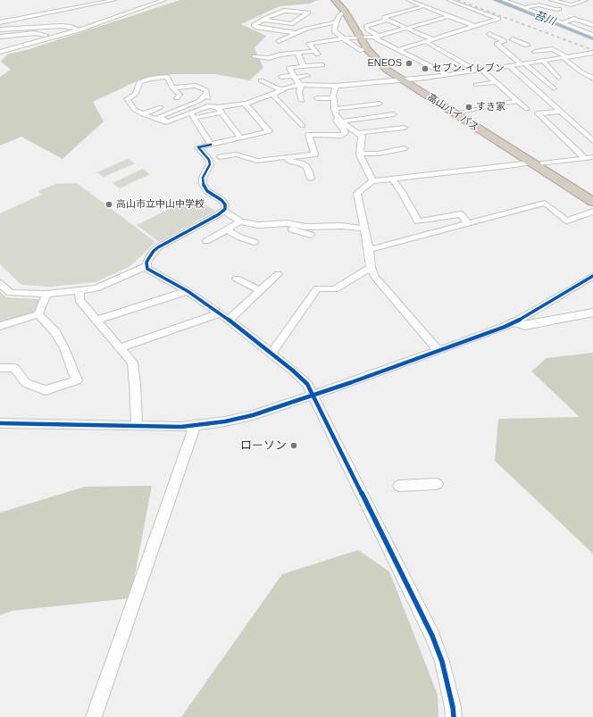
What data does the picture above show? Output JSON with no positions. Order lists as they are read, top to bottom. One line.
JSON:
{"streets":{"highway":["高山バイパス"]},"water":["苔川"],"places":["ENEOS","セブン-イレブン","すき家","高山市立中山中学校","ローソン"]}
